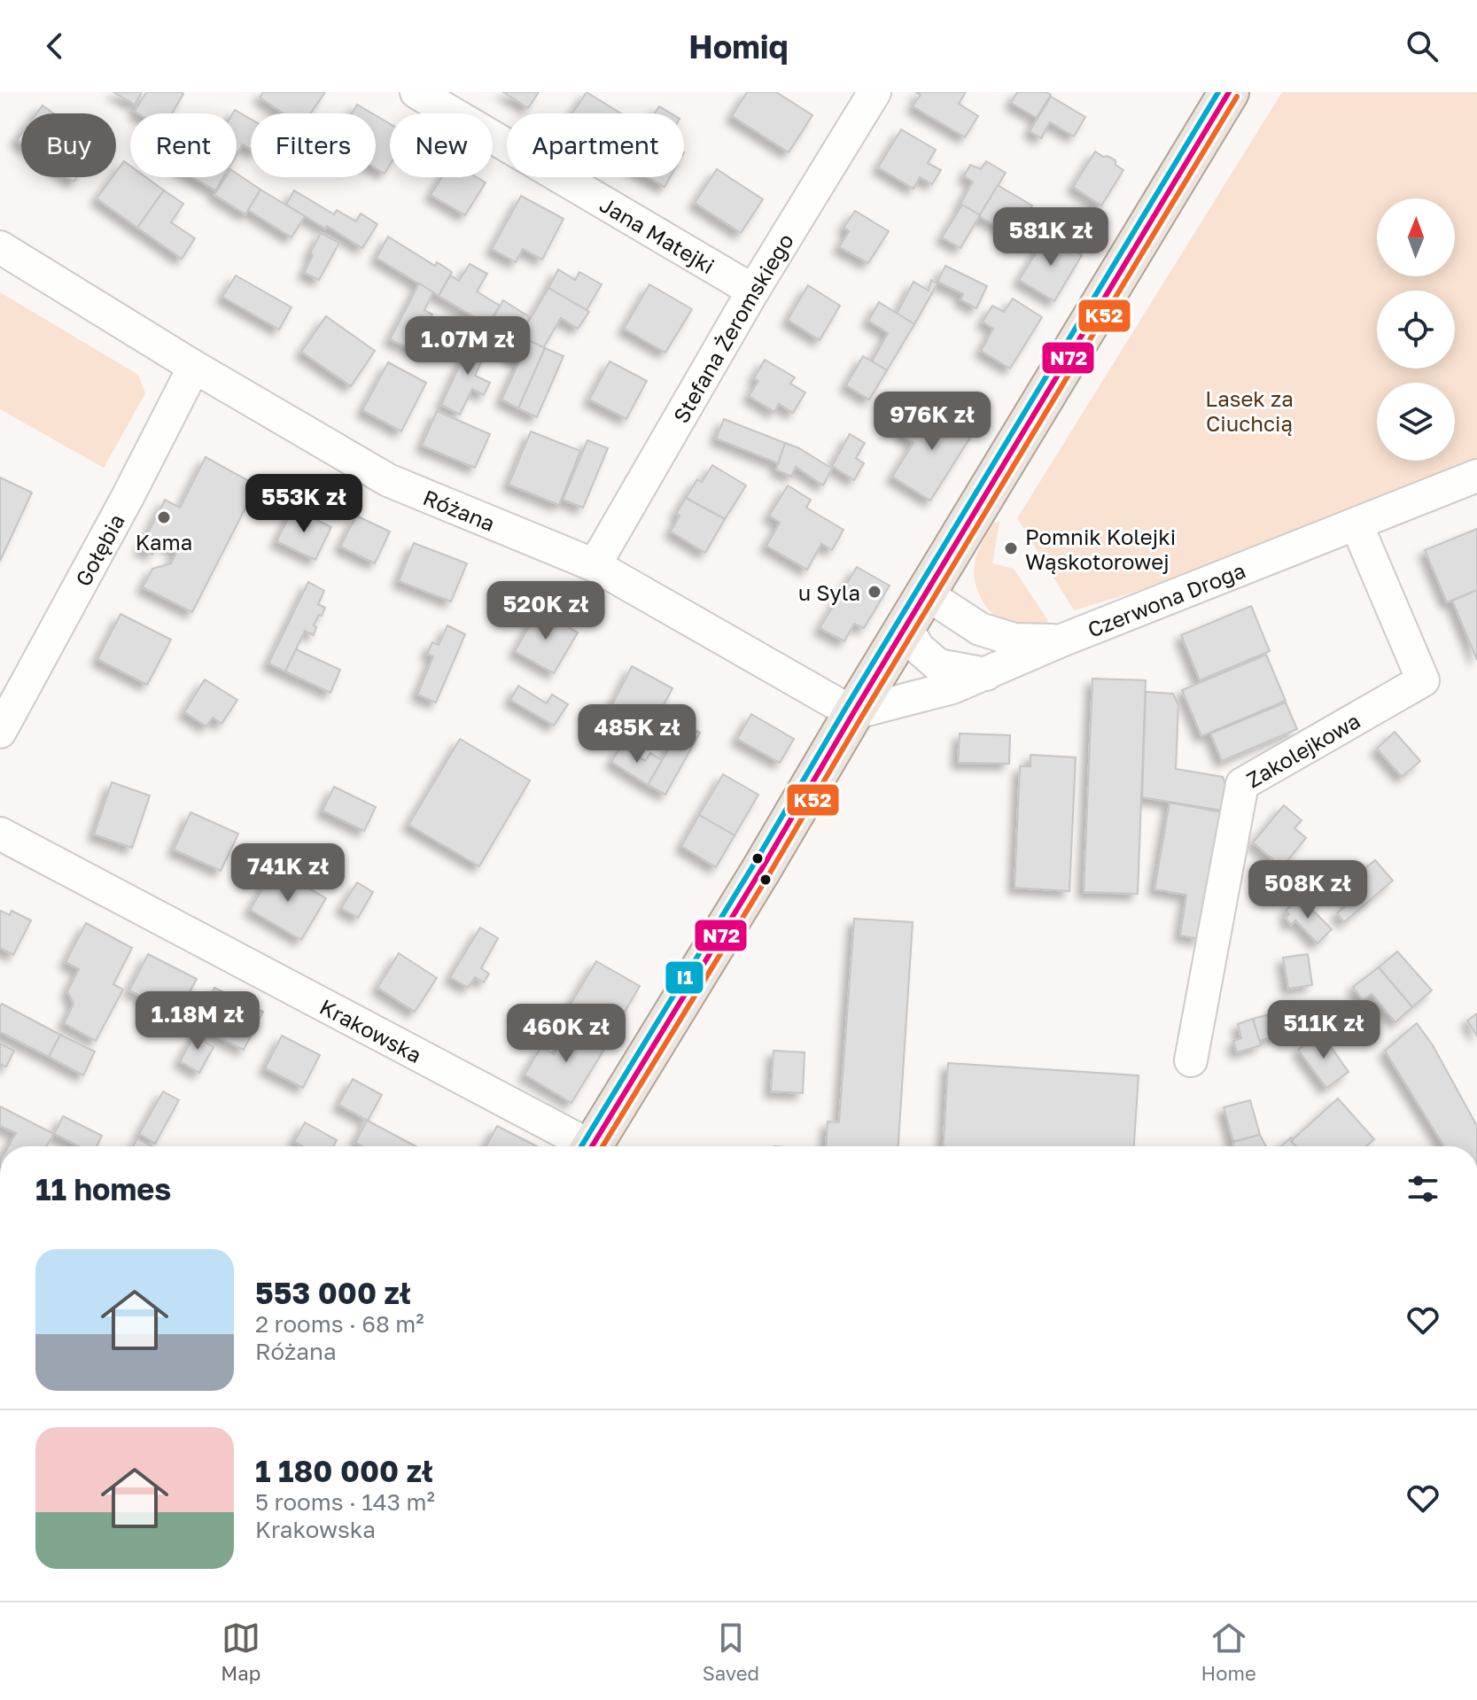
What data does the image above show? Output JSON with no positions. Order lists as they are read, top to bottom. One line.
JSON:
{"streets":{"street":["Jana Matejki","Stefana Żeromskiego","Różana","Gołębia","Czerwona Droga","Zakolejkowa","Krakowska"]},"crossings":[["Jana Matejki","Stefana Żeromskiego"],["Stefana Żeromskiego","Różana"],["Różana","Gołębia"],["Różana","Czerwona Droga"],["Czerwona Droga","Zakolejkowa"]],"parks":["Lasek za Ciuchcią"],"places":["Kama","Pomnik Kolejki Wąskotorowej","u Syla"],"lines":["transit line N72","transit line I1","transit line K52"],"north":"top","page":{"header":"Homiq","chip":["Buy","Rent","Filters","New","Apartment"],"price":["581K zł","1.07M zł","976K zł","553K zł","520K zł","485K zł","741K zł","508K zł","1.18M zł","511K zł","460K zł"],"heading":"11 homes","list":[{"name":"553 000 zł","note":"2 rooms · 68 m² · Różana"},{"name":"1 180 000 zł","note":"5 rooms · 143 m² · Krakowska"}],"tabs":["Map","Saved","Home"]}}
